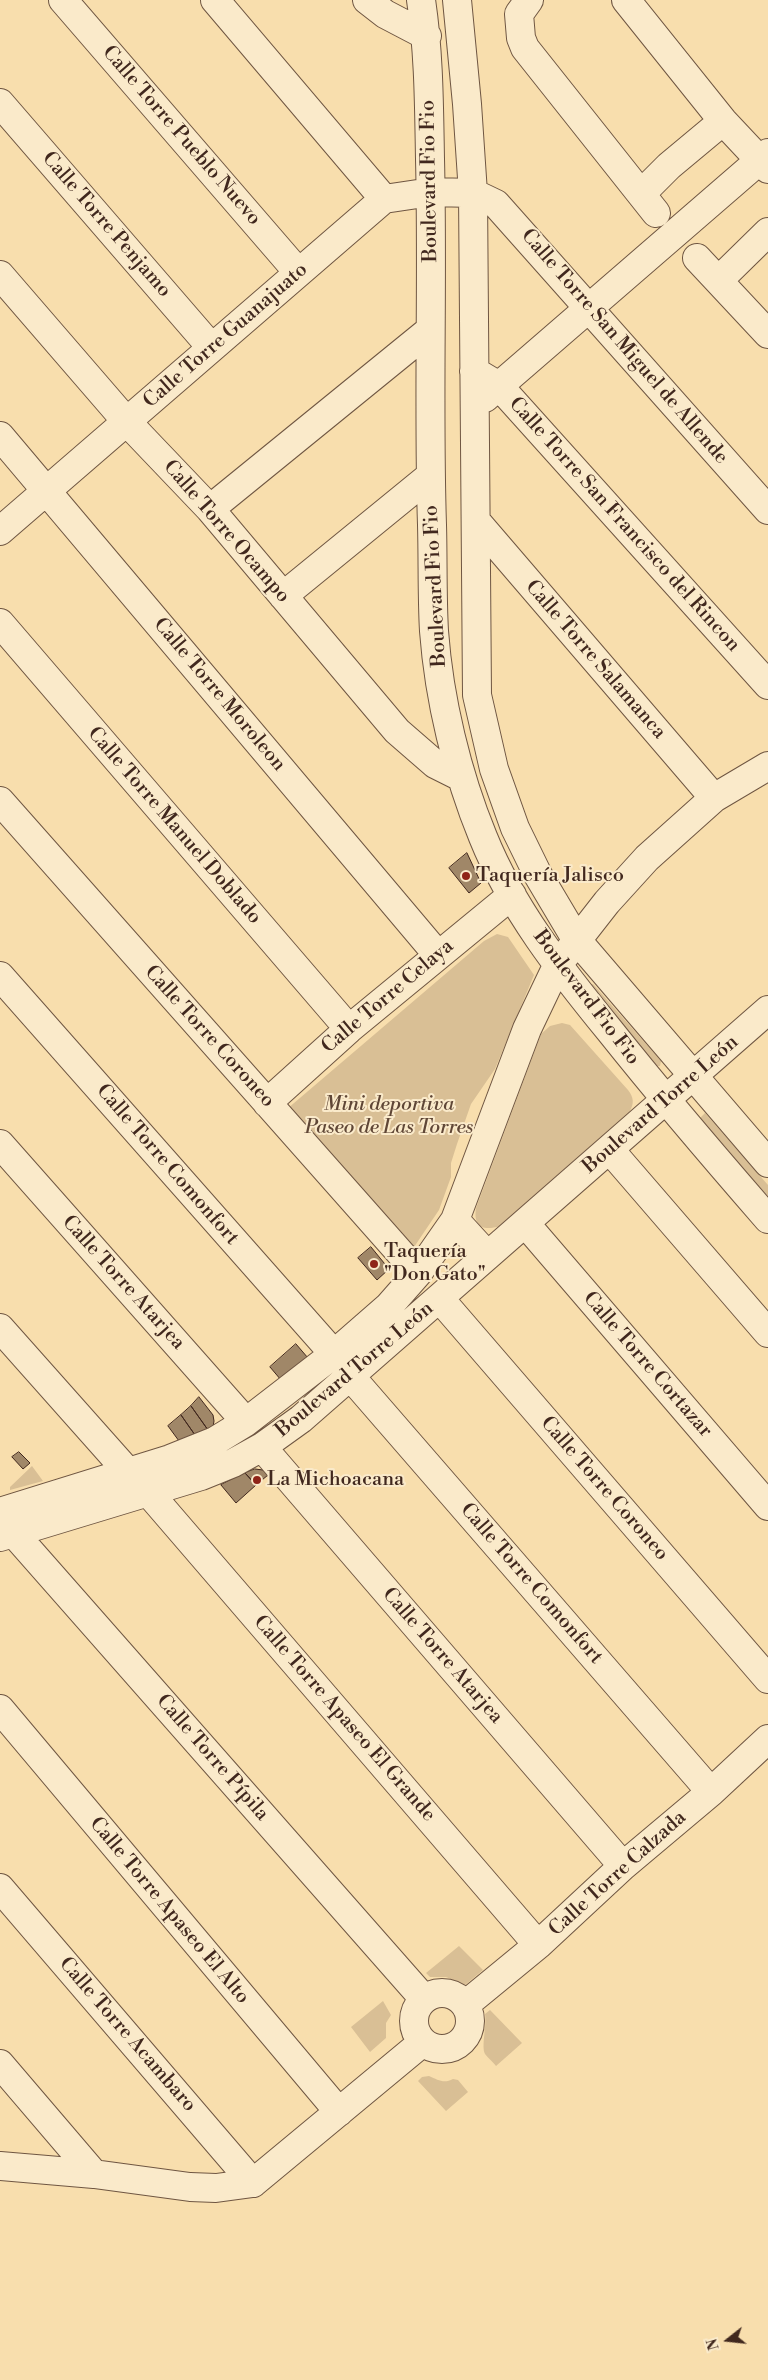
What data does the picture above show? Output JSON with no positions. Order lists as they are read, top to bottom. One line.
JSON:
{"streets":{"street":["Calle Torre Pueblo Nuevo","Boulevard Fio Fio","Calle Torre Penjamo","Calle Torre Guanajuato","Calle Torre San Miguel de Allende","Calle Torre San Francisco del Rincon","Calle Torre Ocampo","Calle Torre Salamanca","Calle Torre Moroleon","Calle Torre Manuel Doblado","Calle Torre Celaya","Calle Torre Coroneo","Boulevard Torre León","Calle Torre Comonfort","Calle Torre Atarjea","Calle Torre Cortazar","Calle Torre Apaseo El Grande","Calle Torre Pípila","Calle Torre Calzada","Calle Torre Apaseo El Alto","Calle Torre Acambaro"]},"crossings":[["Calle Torre Pueblo Nuevo","Calle Torre Guanajuato"],["Boulevard Fio Fio","Calle Torre San Miguel de Allende"],["Boulevard Fio Fio","Calle Torre San Francisco del Rincon"],["Boulevard Fio Fio","Calle Torre Ocampo"],["Boulevard Fio Fio","Calle Torre Salamanca"],["Boulevard Fio Fio","Calle Torre Celaya"],["Boulevard Fio Fio","Boulevard Torre León"],["Calle Torre Penjamo","Calle Torre Guanajuato"],["Calle Torre Guanajuato","Calle Torre Ocampo"],["Calle Torre Guanajuato","Calle Torre Moroleon"],["Calle Torre Salamanca","Boulevard Torre León"],["Calle Torre Moroleon","Calle Torre Celaya"],["Calle Torre Manuel Doblado","Calle Torre Celaya"],["Calle Torre Celaya","Calle Torre Coroneo"],["Calle Torre Coroneo","Boulevard Torre León"],["Boulevard Torre León","Calle Torre Comonfort"],["Boulevard Torre León","Calle Torre Atarjea"],["Boulevard Torre León","Calle Torre Cortazar"],["Boulevard Torre León","Calle Torre Apaseo El Grande"],["Boulevard Torre León","Calle Torre Pípila"],["Calle Torre Comonfort","Calle Torre Calzada"],["Calle Torre Atarjea","Calle Torre Calzada"],["Calle Torre Apaseo El Grande","Calle Torre Calzada"],["Calle Torre Pípila","Calle Torre Calzada"]],"parks":["Mini deportiva Paseo de Las Torres"],"places":["Taquería Jalisco","Taquería \"Don Gato\"","La Michoacana"],"north":"left"}
